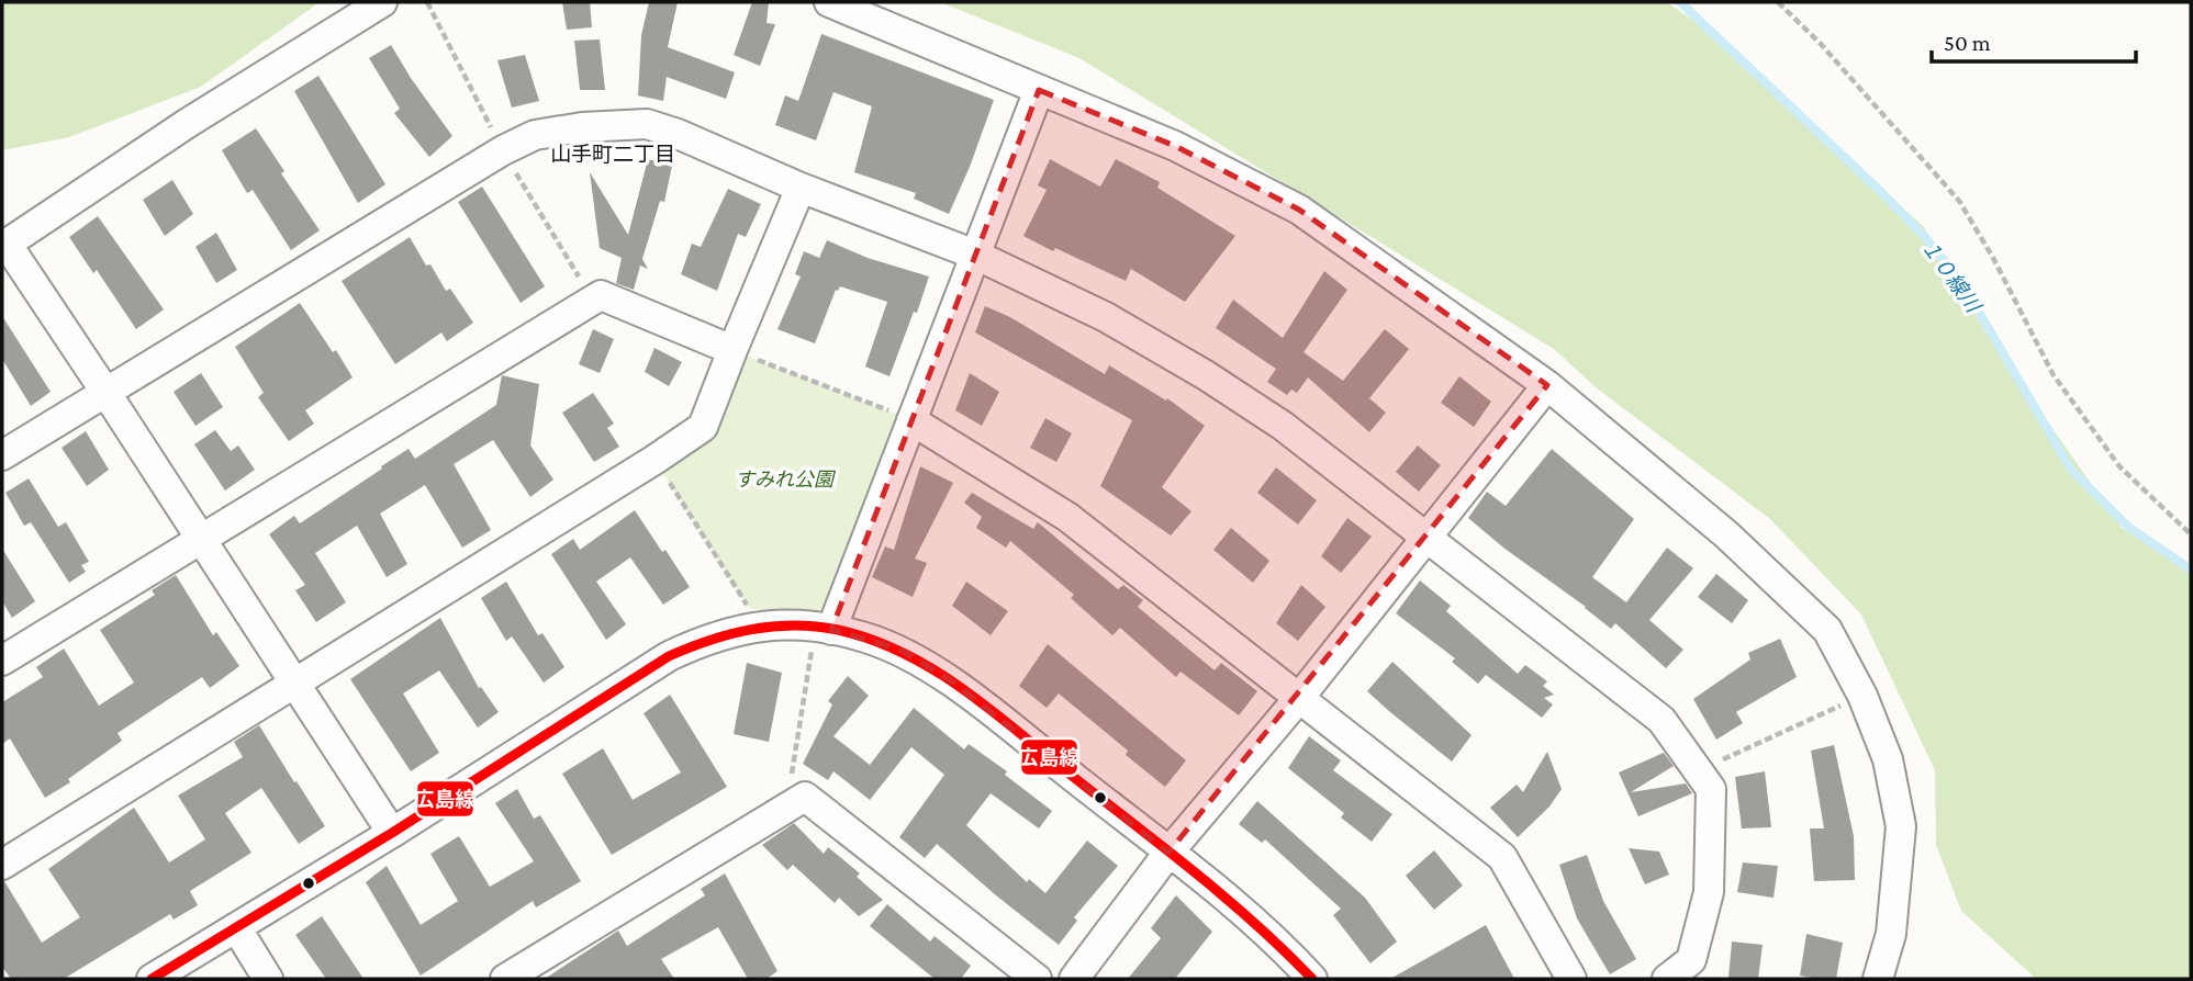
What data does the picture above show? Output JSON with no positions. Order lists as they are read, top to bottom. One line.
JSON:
{"districts":["山手町二丁目"],"water":["１０線川"],"parks":["すみれ公園"],"lines":["transit line 広島線"],"scale_bar":"50 m"}
